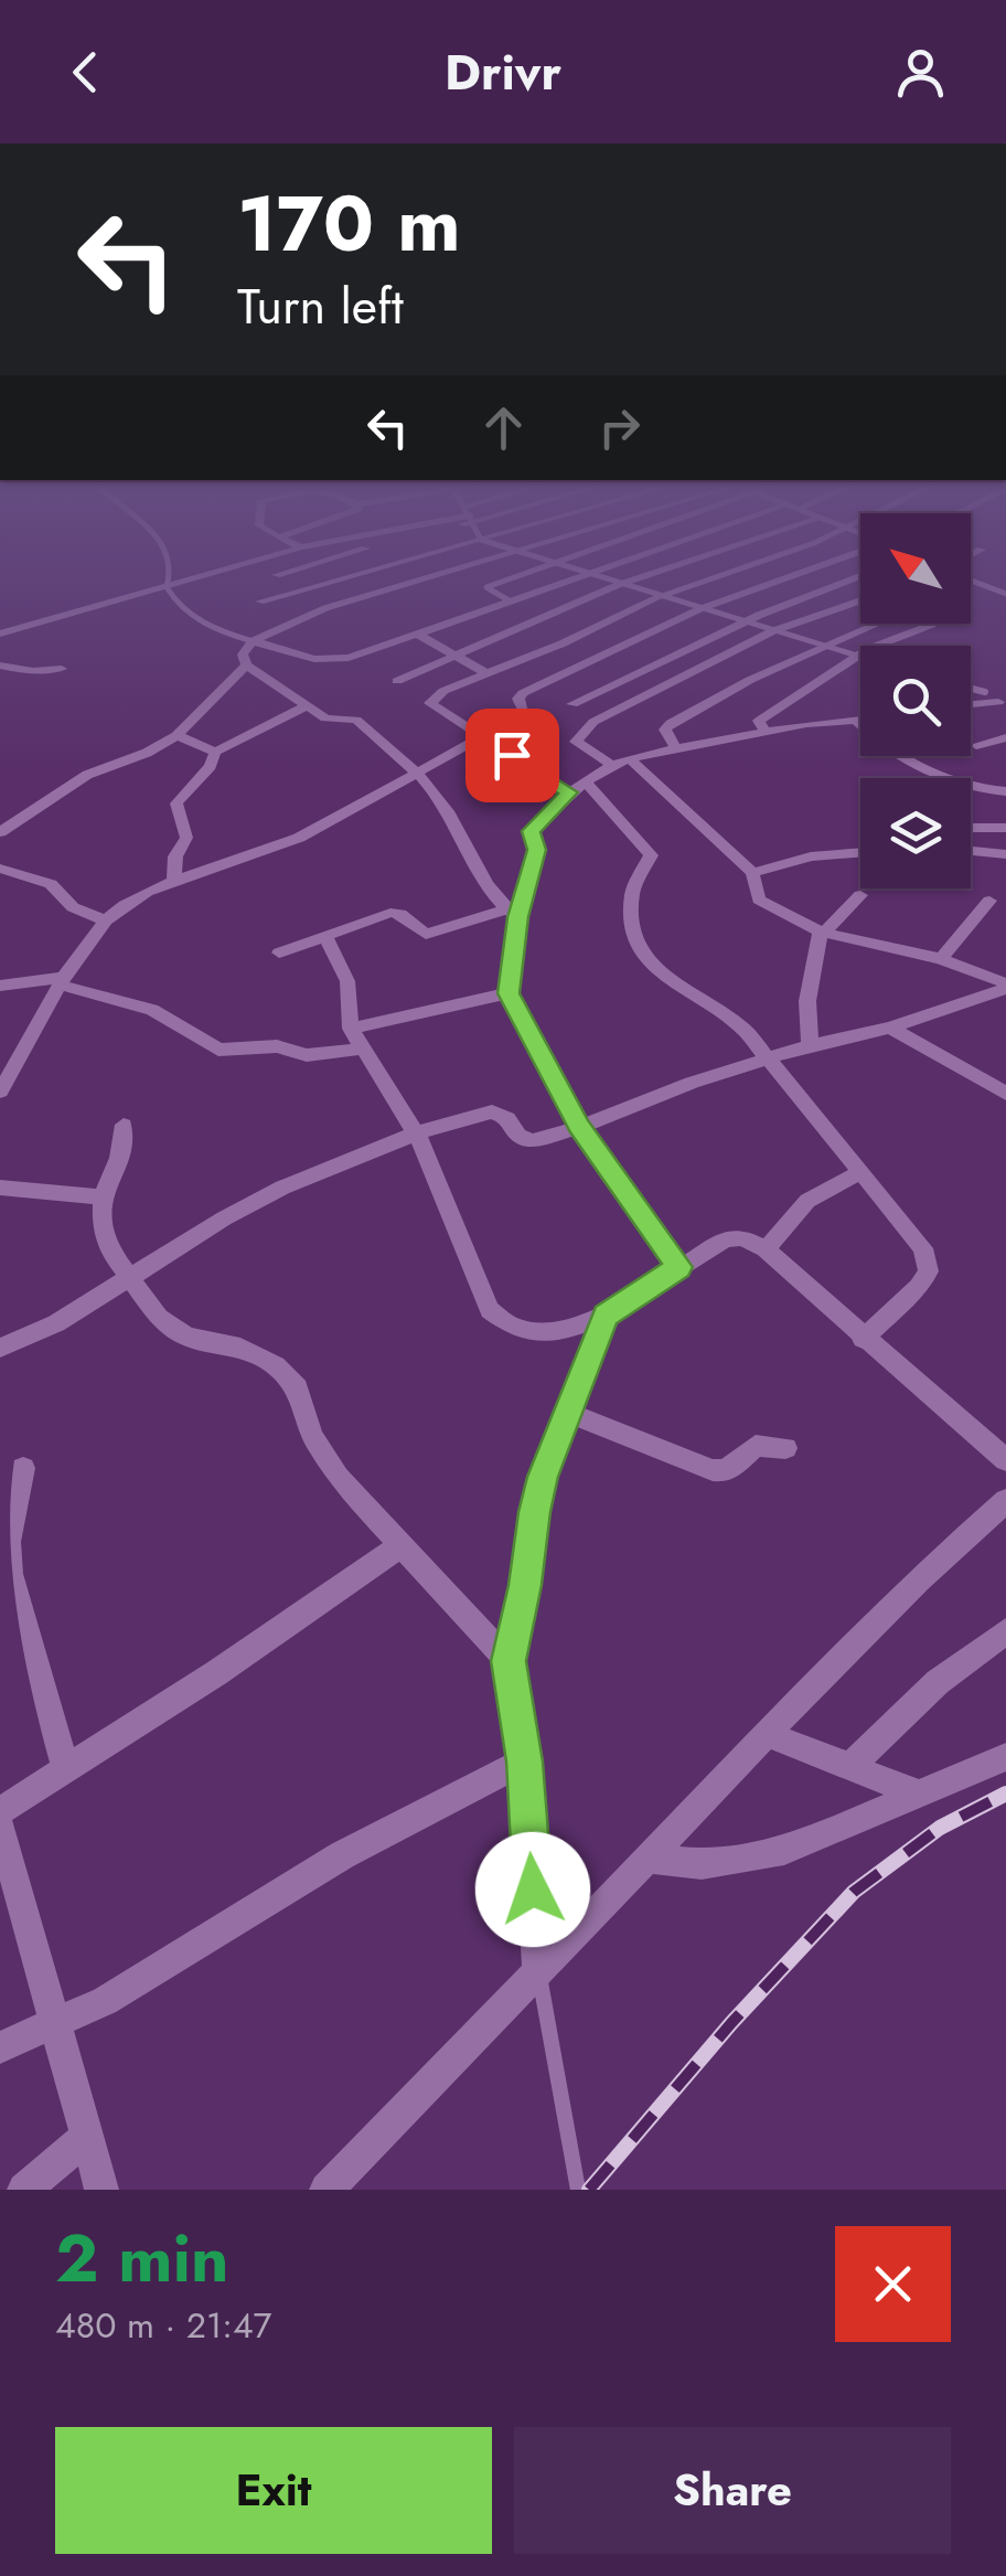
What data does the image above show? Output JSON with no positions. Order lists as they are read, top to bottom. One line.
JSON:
{"north":"top left","page":{"header":"Drivr","turn":["170 m","Turn left"],"heading":["2 min","480 m · 21:47"],"buttons":["Exit","Share"]}}
